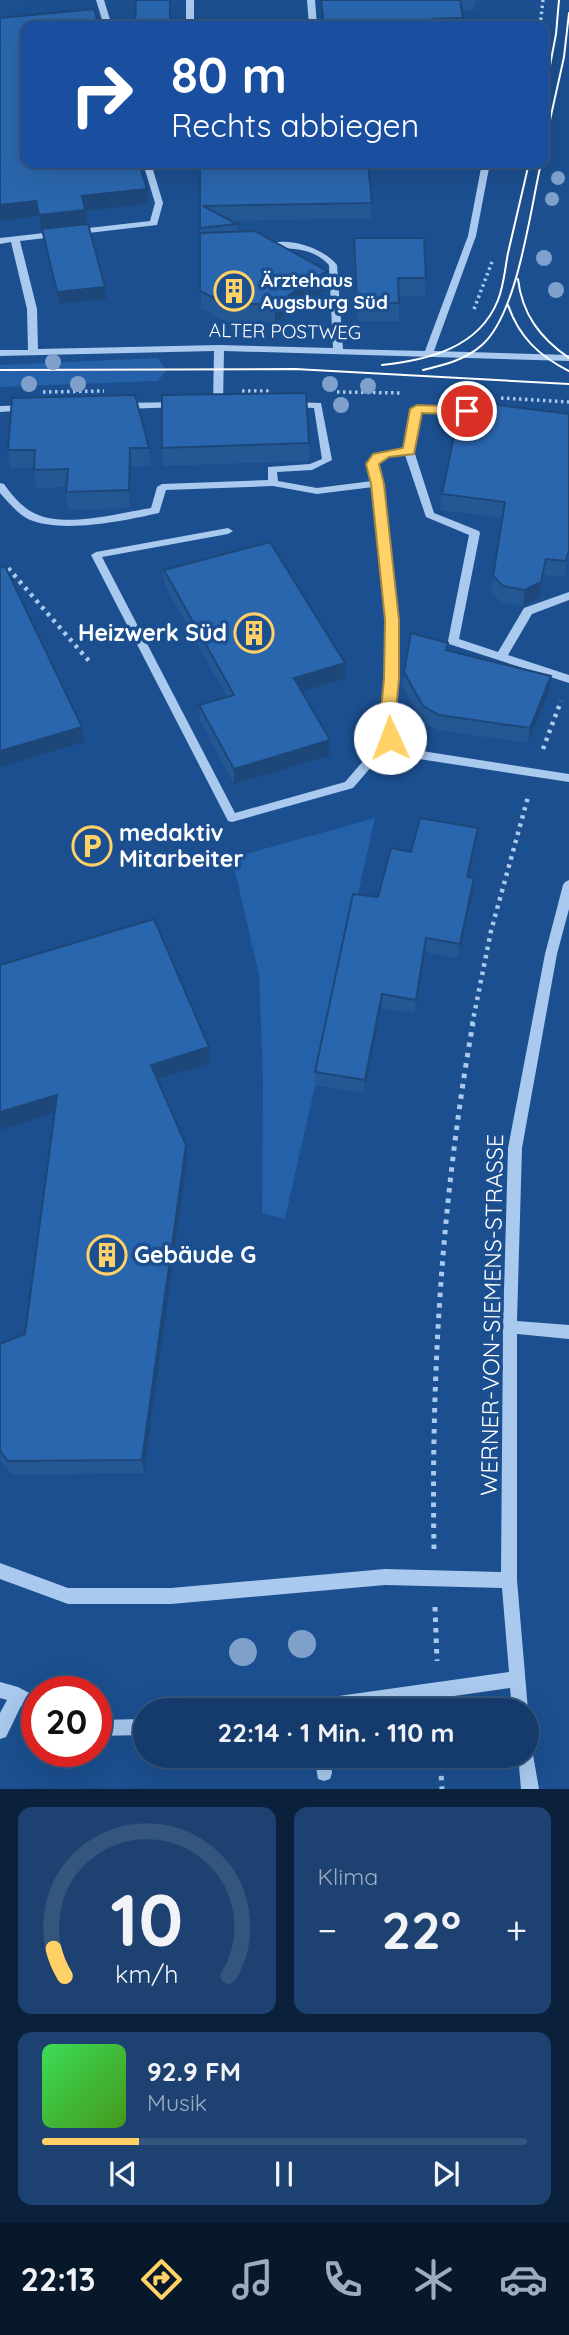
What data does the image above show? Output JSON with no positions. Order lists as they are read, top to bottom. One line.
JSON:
{"streets":{"street":["ALTER POSTWEG","WERNER-VON-SIEMENS-STRASSE"]},"places":{"building":["Ärztehaus Augsburg Süd","Heizwerk Süd","Gebäude G"],"parking":["medaktiv Mitarbeiter"]},"page":{"turn":["80 m","Rechts abbiegen"],"limit":"20","trip":"22:14 · 1 Min. · 110 m","tile":"Klima","heat":["−","22°","+"],"song":["92.9 FM","Musik"],"tabs":"22:13","gauge":["10","km/h"]}}
